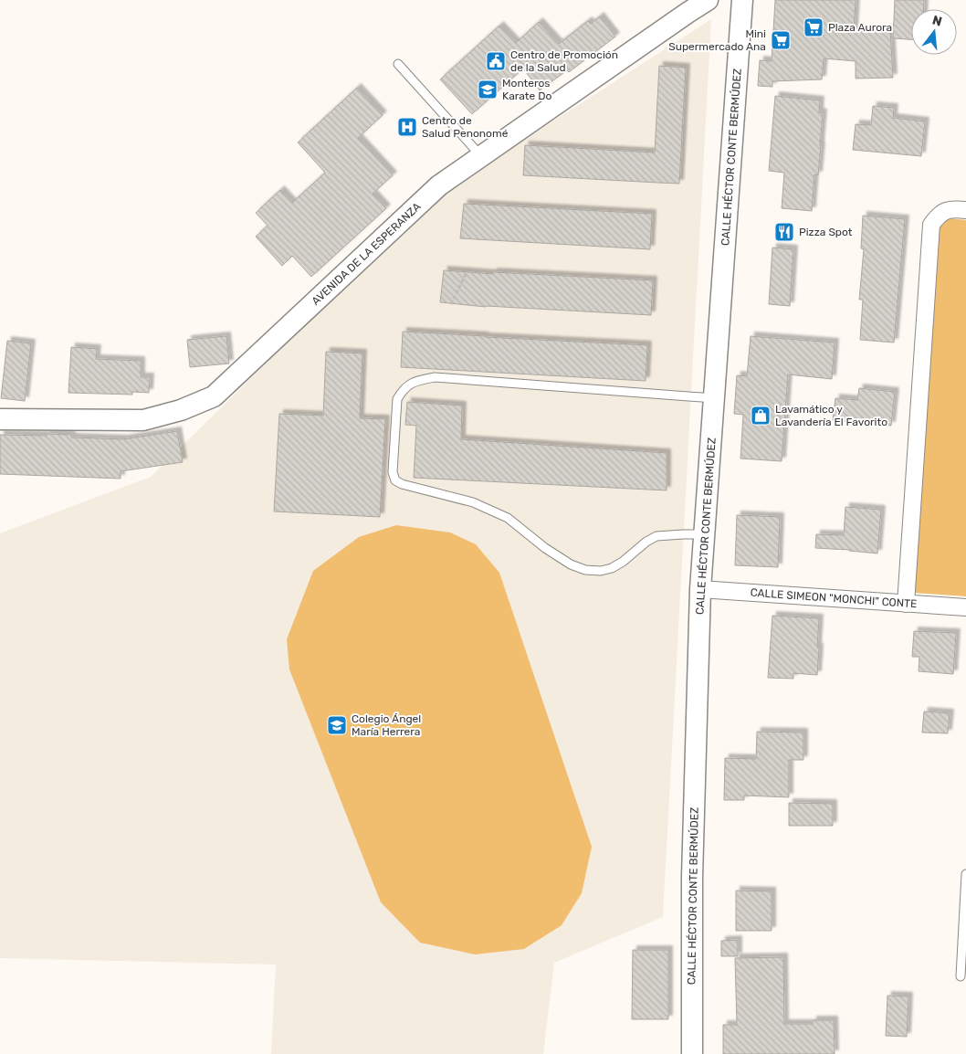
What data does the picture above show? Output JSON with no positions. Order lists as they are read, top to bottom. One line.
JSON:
{"streets":{"street":["CALLE HÉCTOR CONTE BERMÚDEZ","AVENIDA DE LA ESPERANZA","CALLE SIMEON \"MONCHI\" CONTE"]},"crossings":[["CALLE HÉCTOR CONTE BERMÚDEZ","CALLE SIMEON \"MONCHI\" CONTE"]],"places":{"supermarket":["Plaza Aurora","Mini Supermercado Ana"],"public building":["Centro de Promoción de la Salud"],"school or university":["Monteros Karate Do","Colegio Ángel María Herrera"],"hospital":["Centro de Salud Penonomé"],"restaurant":["Pizza Spot"],"shop":["Lavamático y Lavandería El Favorito"]},"north":"top"}
